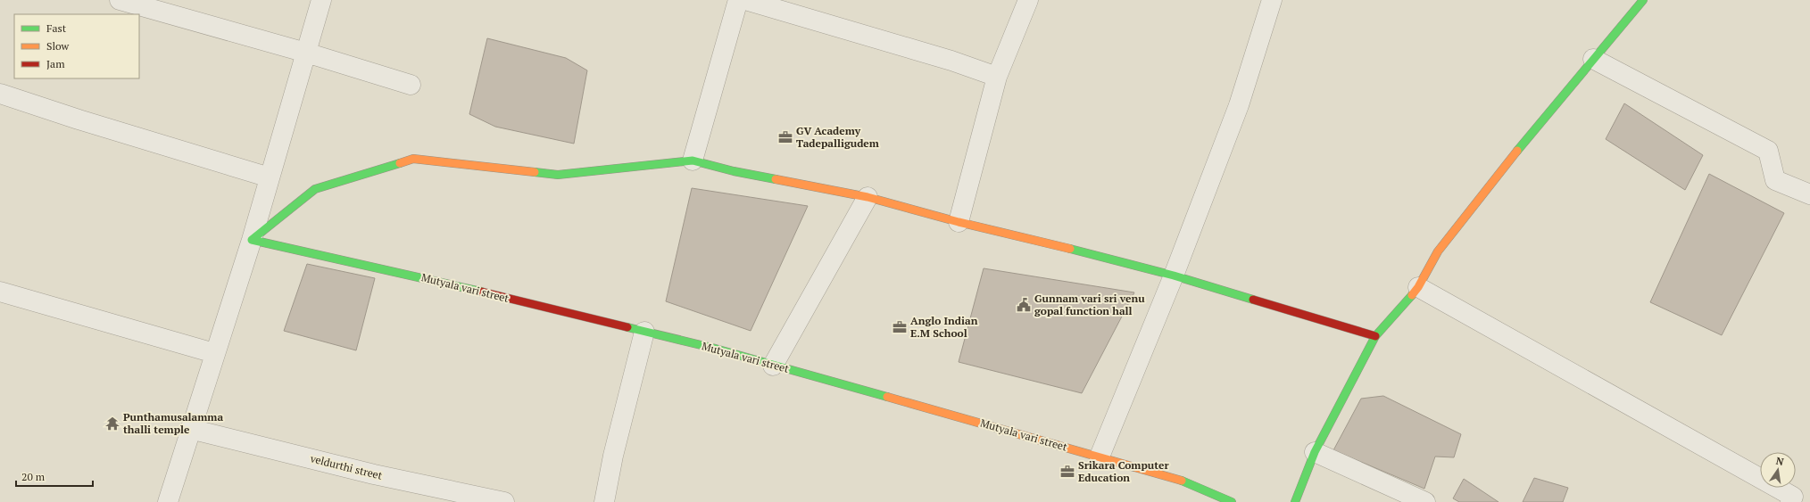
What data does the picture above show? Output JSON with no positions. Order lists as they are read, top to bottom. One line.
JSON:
{"streets":{"street":["Mutyala vari street","veldurthi street"]},"places":{"office":["GV Academy Tadepalligudem","Anglo Indian E.M School","Srikara Computer Education"],"public building":["Gunnam vari sri venu gopal function hall"],"temple":["Punthamusalamma thalli temple"]},"legend":["Fast","Slow","Jam"],"scale_bar":"20 m","north":"top"}
